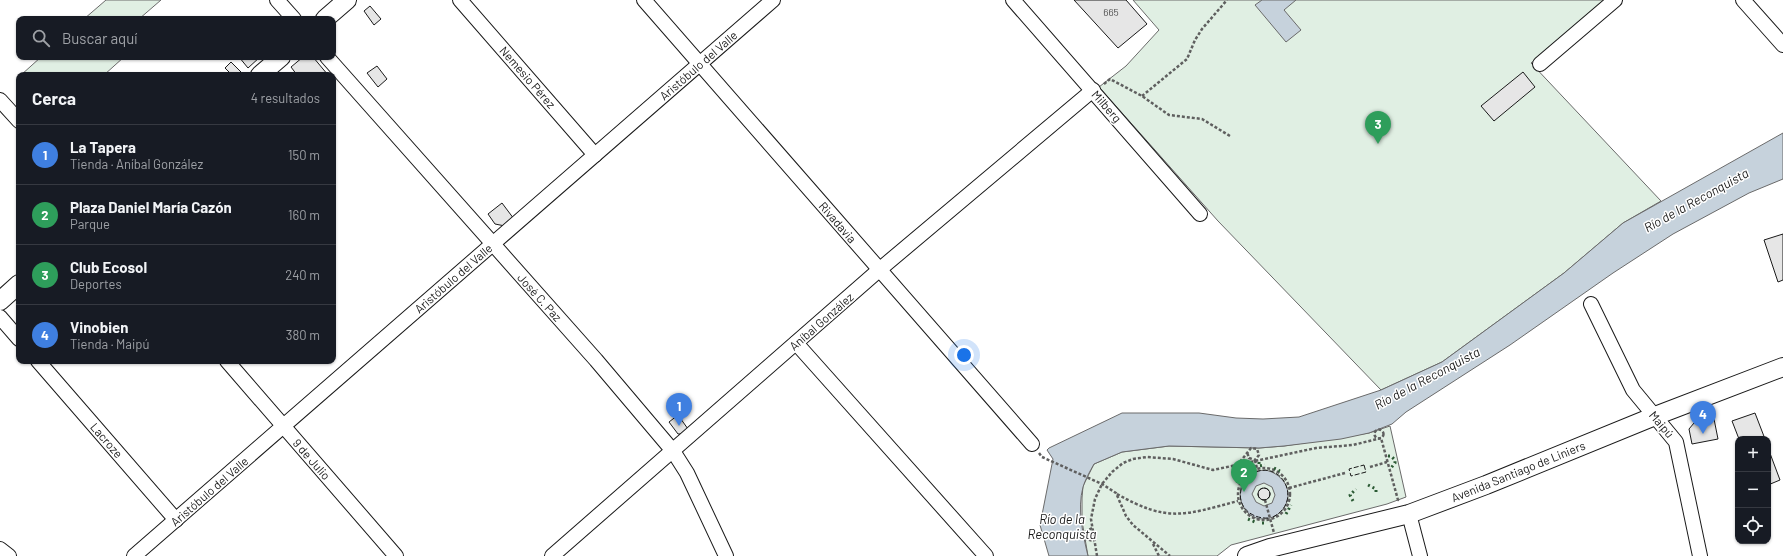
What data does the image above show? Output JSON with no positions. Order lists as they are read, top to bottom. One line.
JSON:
{"streets":{"main road":["Avenida Santiago de Liniers"],"street":["Aristóbulo del Valle","Nemesio Pérez","Milberg","Rivadavia","José C. Paz","Aníbal González","Maipú","Lacroze","9 de Julio"]},"crossings":[["Aristóbulo del Valle","Nemesio Pérez"],["Aristóbulo del Valle","Rivadavia"],["Aristóbulo del Valle","José C. Paz"],["Aristóbulo del Valle","Lacroze"],["Aristóbulo del Valle","9 de Julio"],["Milberg","Aníbal González"],["Rivadavia","Aníbal González"],["José C. Paz","Aníbal González"],["Maipú","Avenida Santiago de Liniers"]],"water":["Río de la Reconquista"],"house_numbers":["665"],"page":{"search":"Buscar aquí","heading":["Cerca","4 resultados"],"pins":["3","1","4","2"],"list":[{"mark":"1","name":"La Tapera","note":"Tienda · Aníbal González","value":"150 m"},{"mark":"2","name":"Plaza Daniel María Cazón","note":"Parque","value":"160 m"},{"mark":"3","name":"Club Ecosol","note":"Deportes","value":"240 m"},{"mark":"4","name":"Vinobien","note":"Tienda · Maipú","value":"380 m"}],"map_buttons":["+","−"]}}
